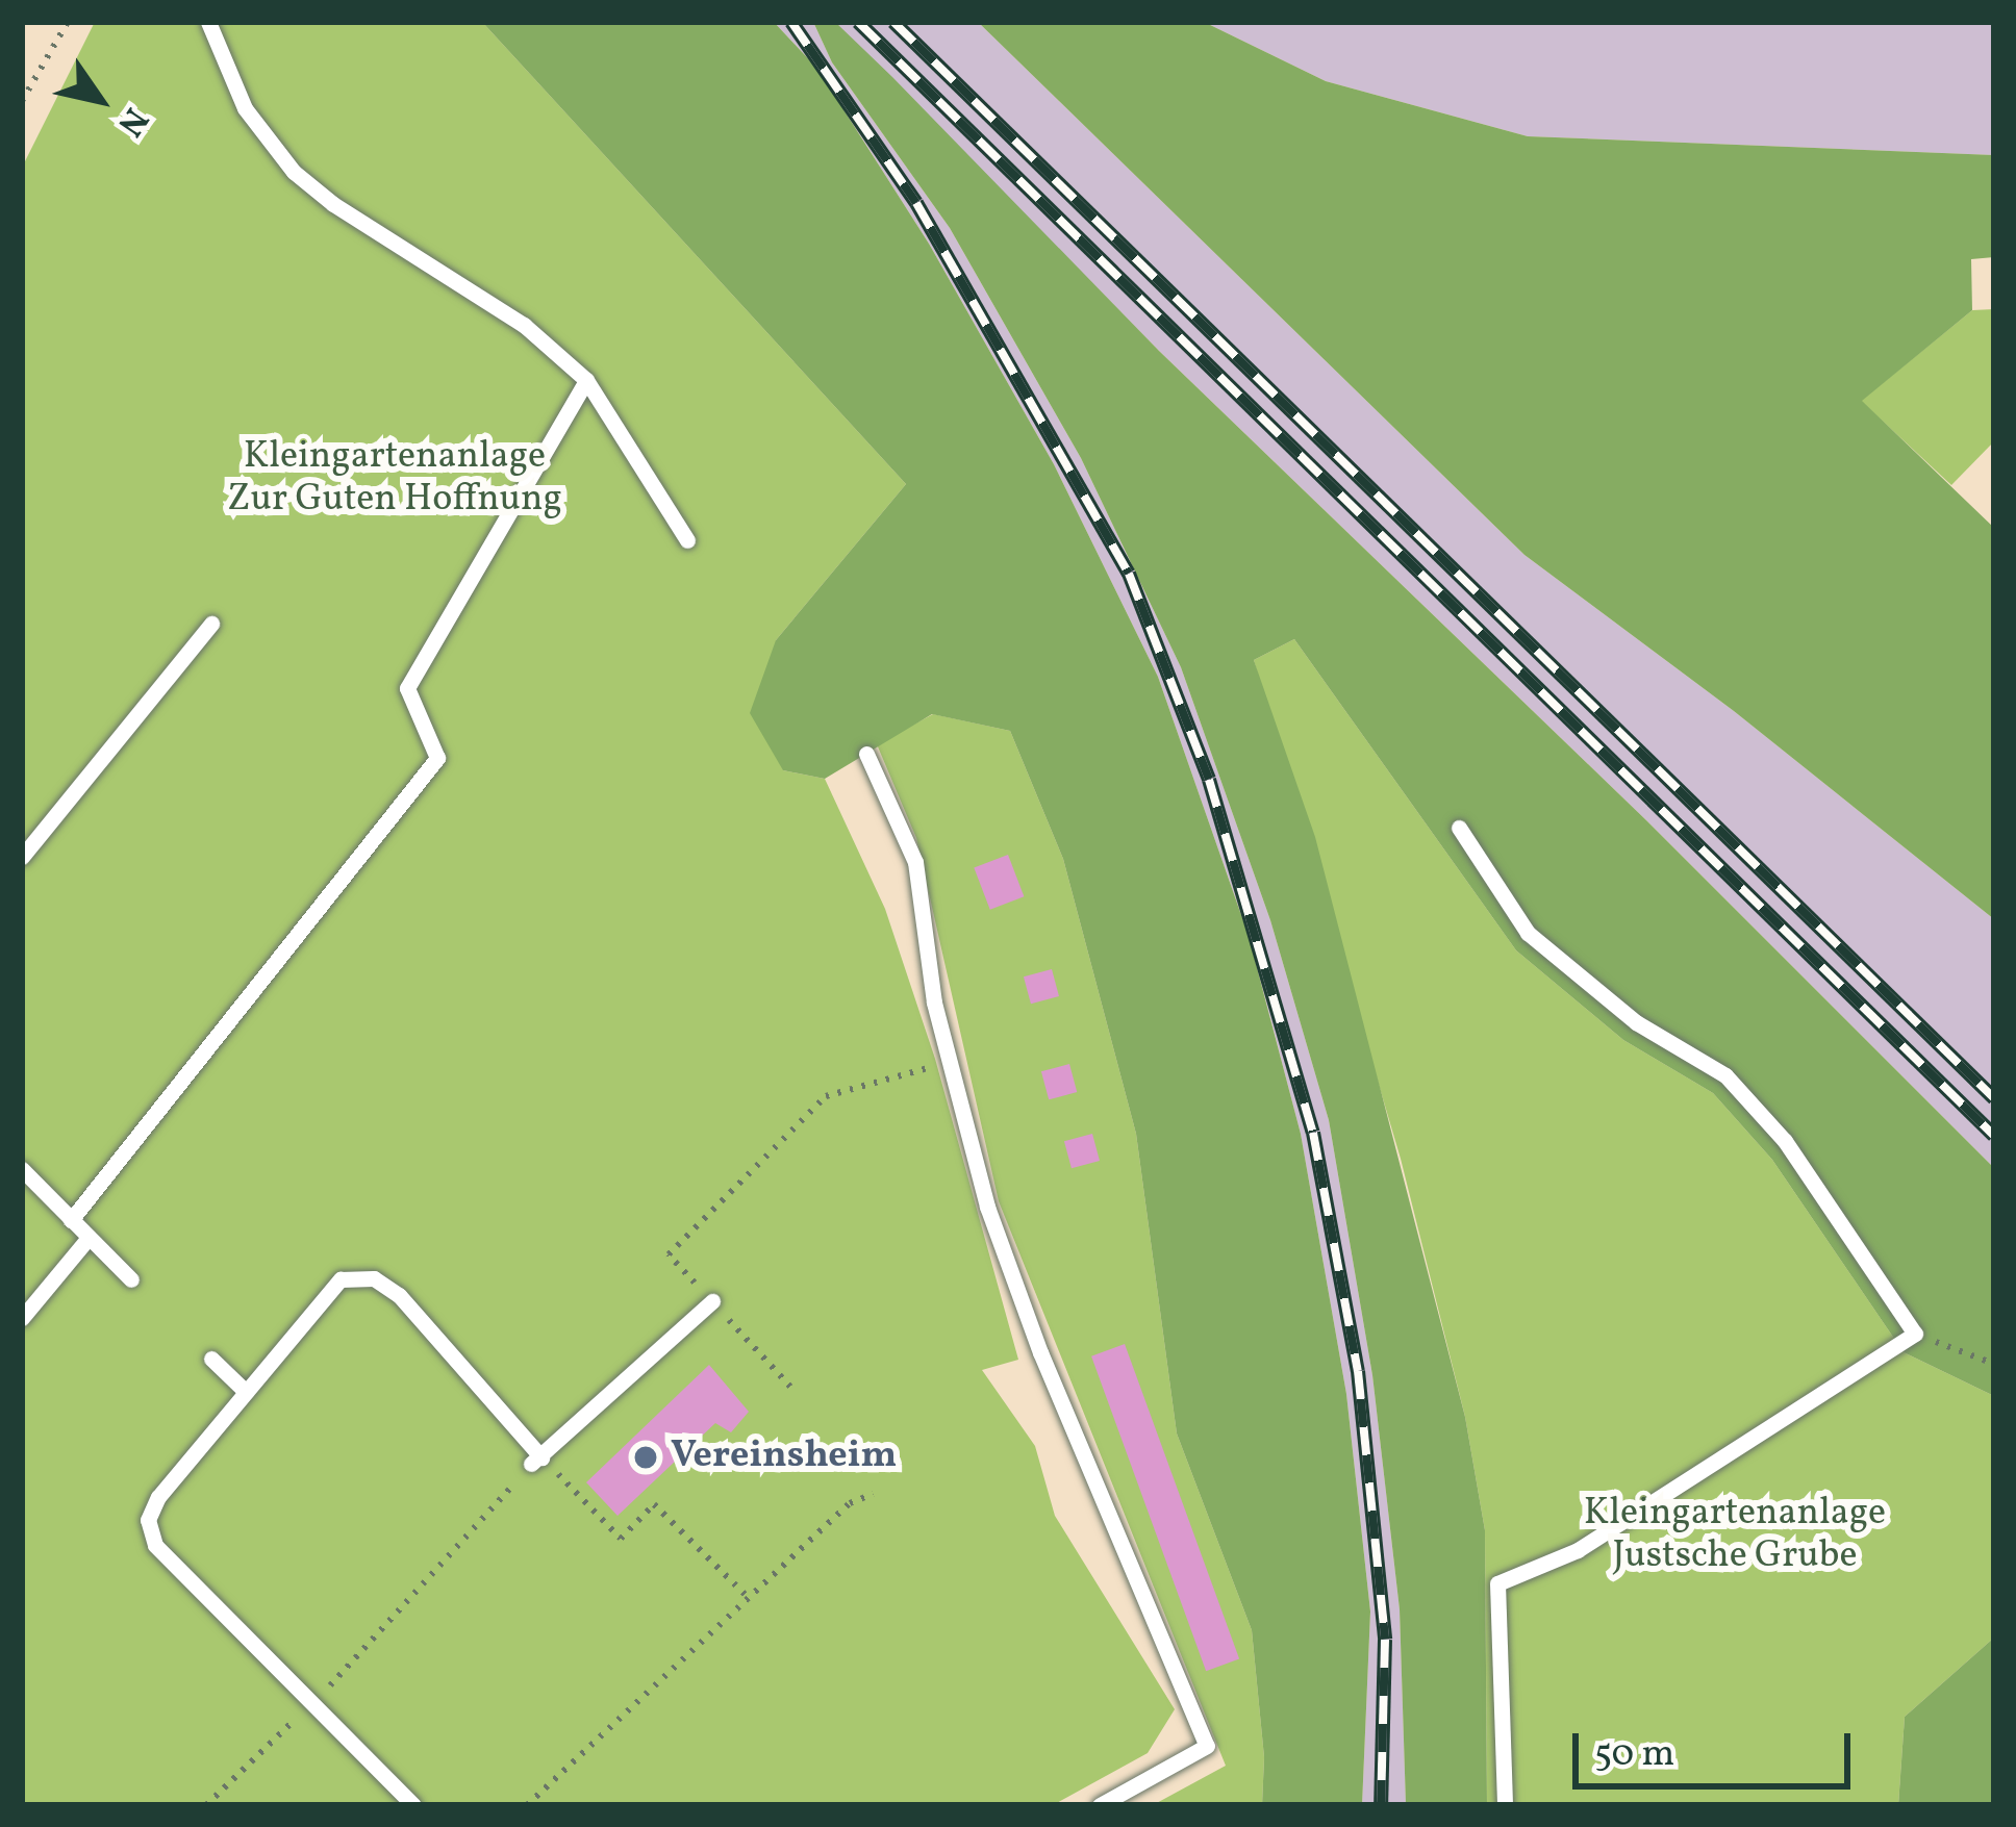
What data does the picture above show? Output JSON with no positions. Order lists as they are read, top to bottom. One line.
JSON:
{"parks":["Kleingartenanlage Zur Guten Hoffnung","Kleingartenanlage Justsche Grube"],"places":["Vereinsheim"],"scale_bar":"50 m","north":"bottom right"}
